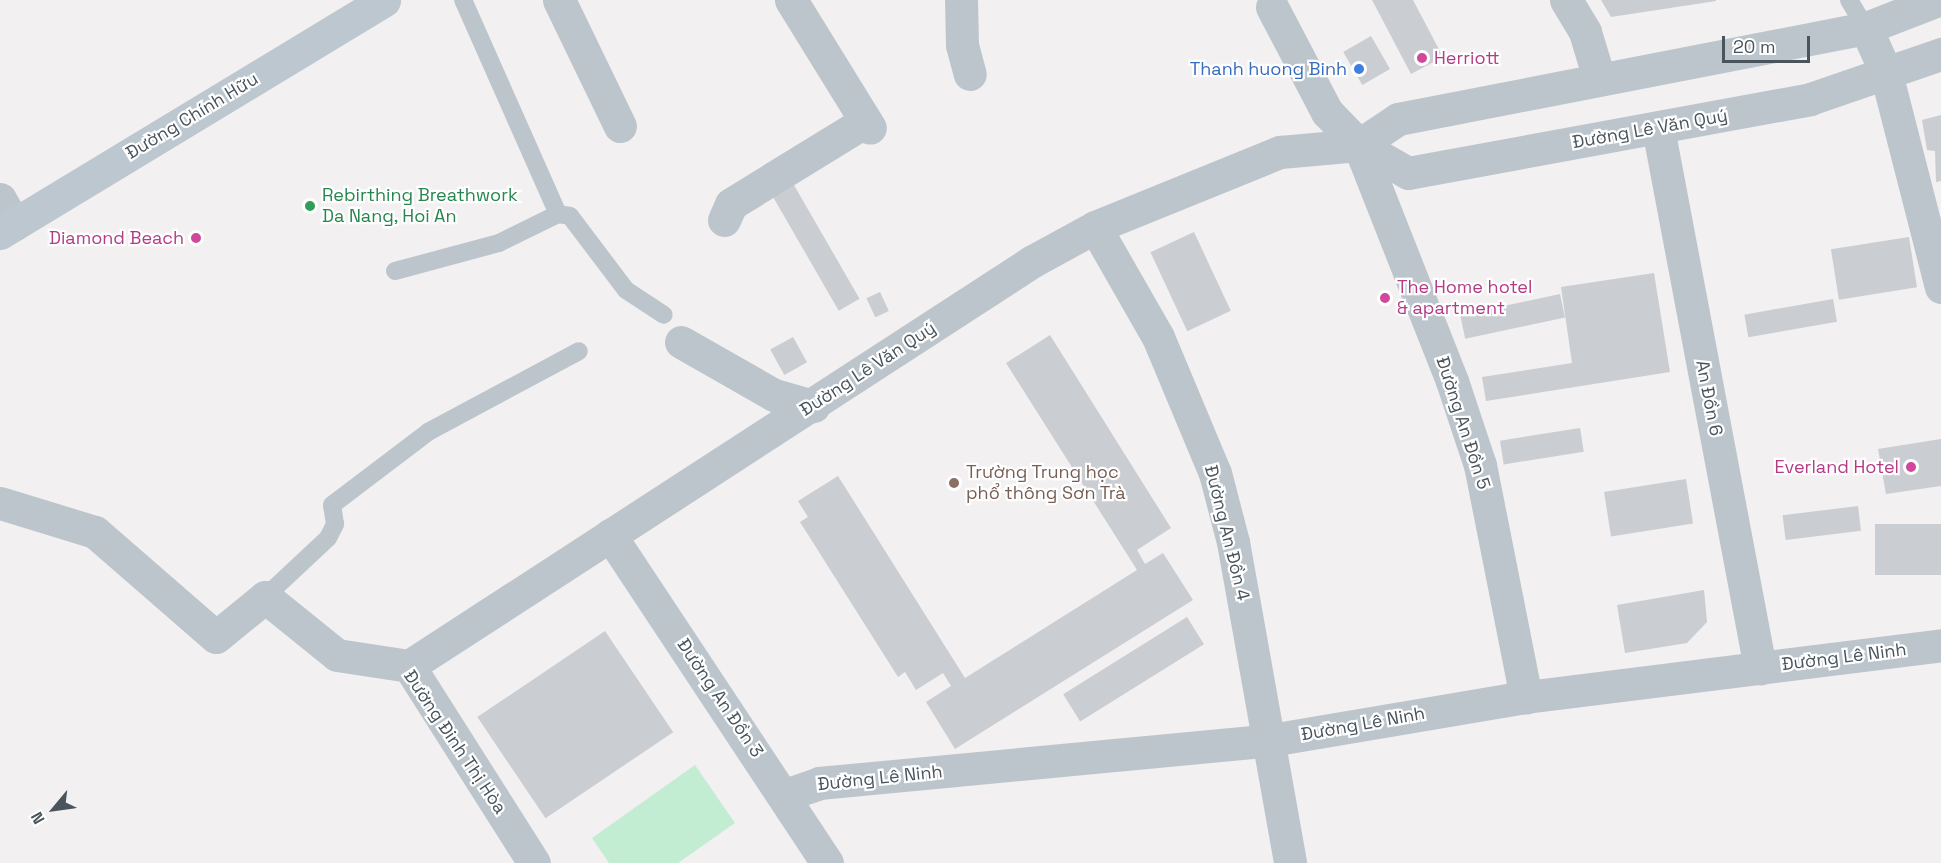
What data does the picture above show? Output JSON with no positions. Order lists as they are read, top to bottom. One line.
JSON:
{"streets":{"street":["Đường Chính Hữu","Đường Lê Văn Quý","An Đồn 6","Đường An Đồn 5","Đường An Đồn 4","Đường Lê Ninh","Đường An Đồn 3","Đường Đinh Thị Hòa"]},"crossings":[["Đường Lê Văn Quý","An Đồn 6"],["Đường Lê Văn Quý","Đường An Đồn 5"],["Đường Lê Văn Quý","Đường An Đồn 4"],["Đường Lê Văn Quý","Đường An Đồn 3"],["Đường Lê Văn Quý","Đường Đinh Thị Hòa"],["An Đồn 6","Đường Lê Ninh"],["Đường An Đồn 5","Đường Lê Ninh"],["Đường An Đồn 4","Đường Lê Ninh"],["Đường Lê Ninh","Đường An Đồn 3"]],"places":["Herriott","Thanh huong Binh","Rebirthing Breathwork Da Nang, Hoi An","Diamond Beach","The Home hotel & apartment","Everland Hotel","Trường Trung học phổ thông Sơn Trà"],"scale_bar":"20 m","north":"bottom left"}
